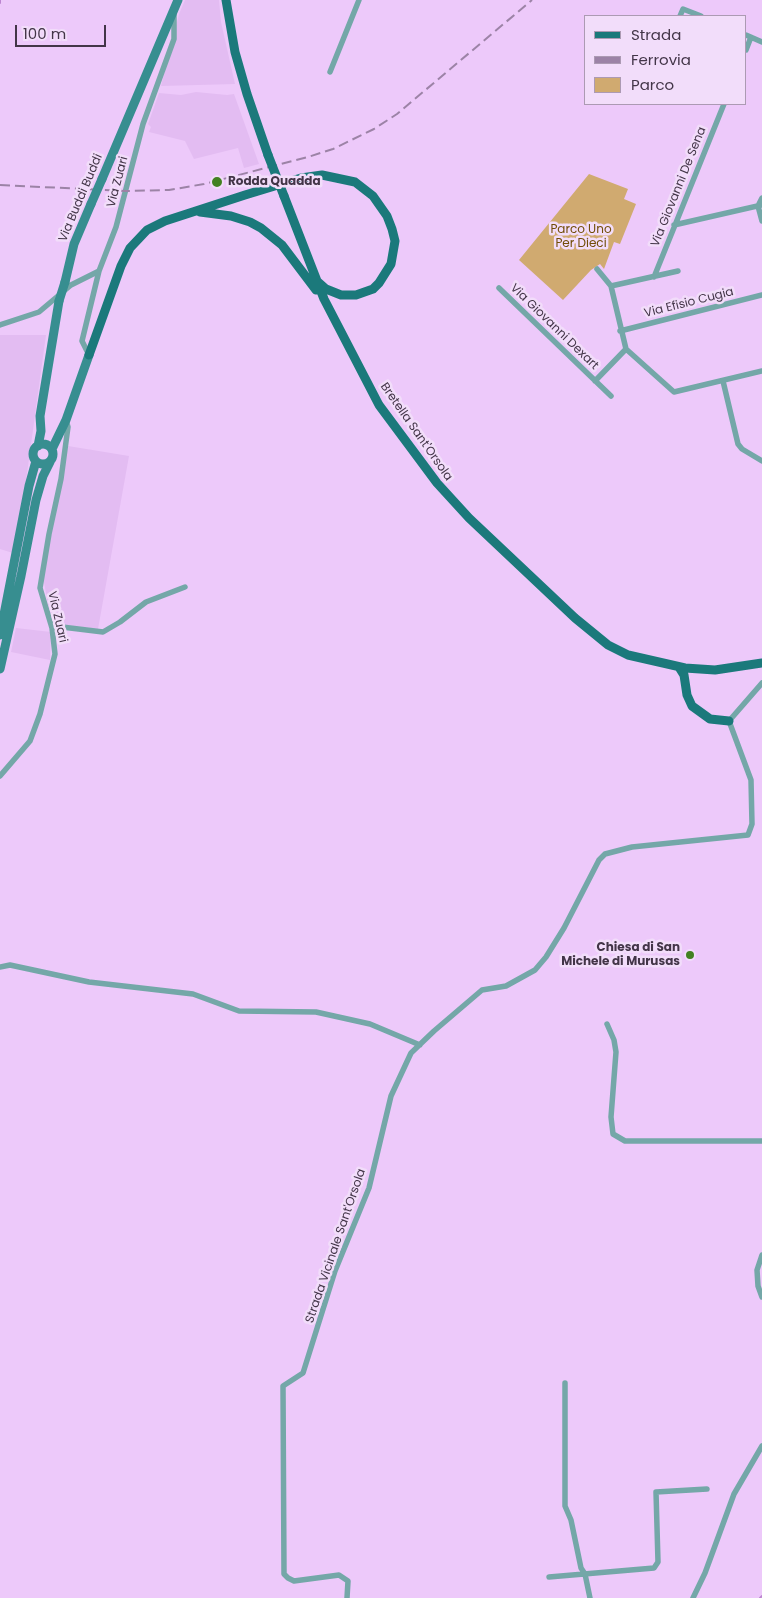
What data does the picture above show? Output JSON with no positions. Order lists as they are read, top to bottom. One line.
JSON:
{"streets":{"main road":["Via Buddi Buddi","Bretella Sant'Orsola"],"street":["Via Zuari","Via Giovanni De Sena","Via Efisio Cugia","Via Giovanni Dexart","Strada Vicinale Sant'Orsola"]},"crossings":[["Via Zuari","Via Buddi Buddi"]],"parks":["Parco Uno Per Dieci"],"places":["Rodda Quadda","Chiesa di San Michele di Murusas"],"legend":["Strada","Ferrovia","Parco"],"scale_bar":"100 m"}
